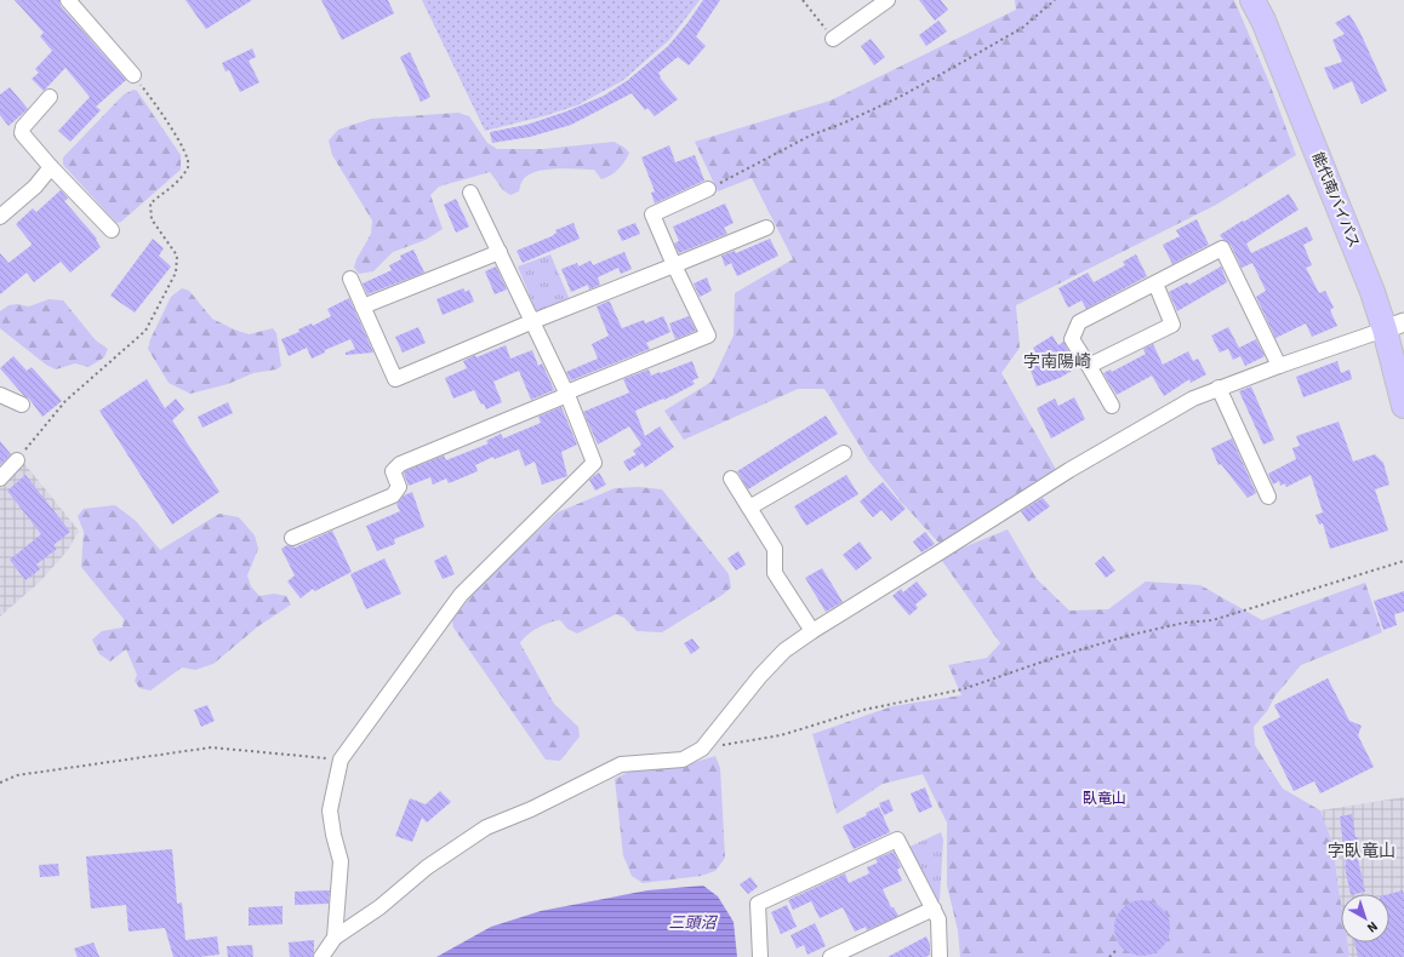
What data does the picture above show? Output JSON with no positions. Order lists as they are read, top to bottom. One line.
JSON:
{"streets":{"highway":["能代南バイパス"]},"districts":["字南陽崎","字臥竜山"],"water":["三頭沼"],"parks":["臥竜山"],"north":"bottom right"}
